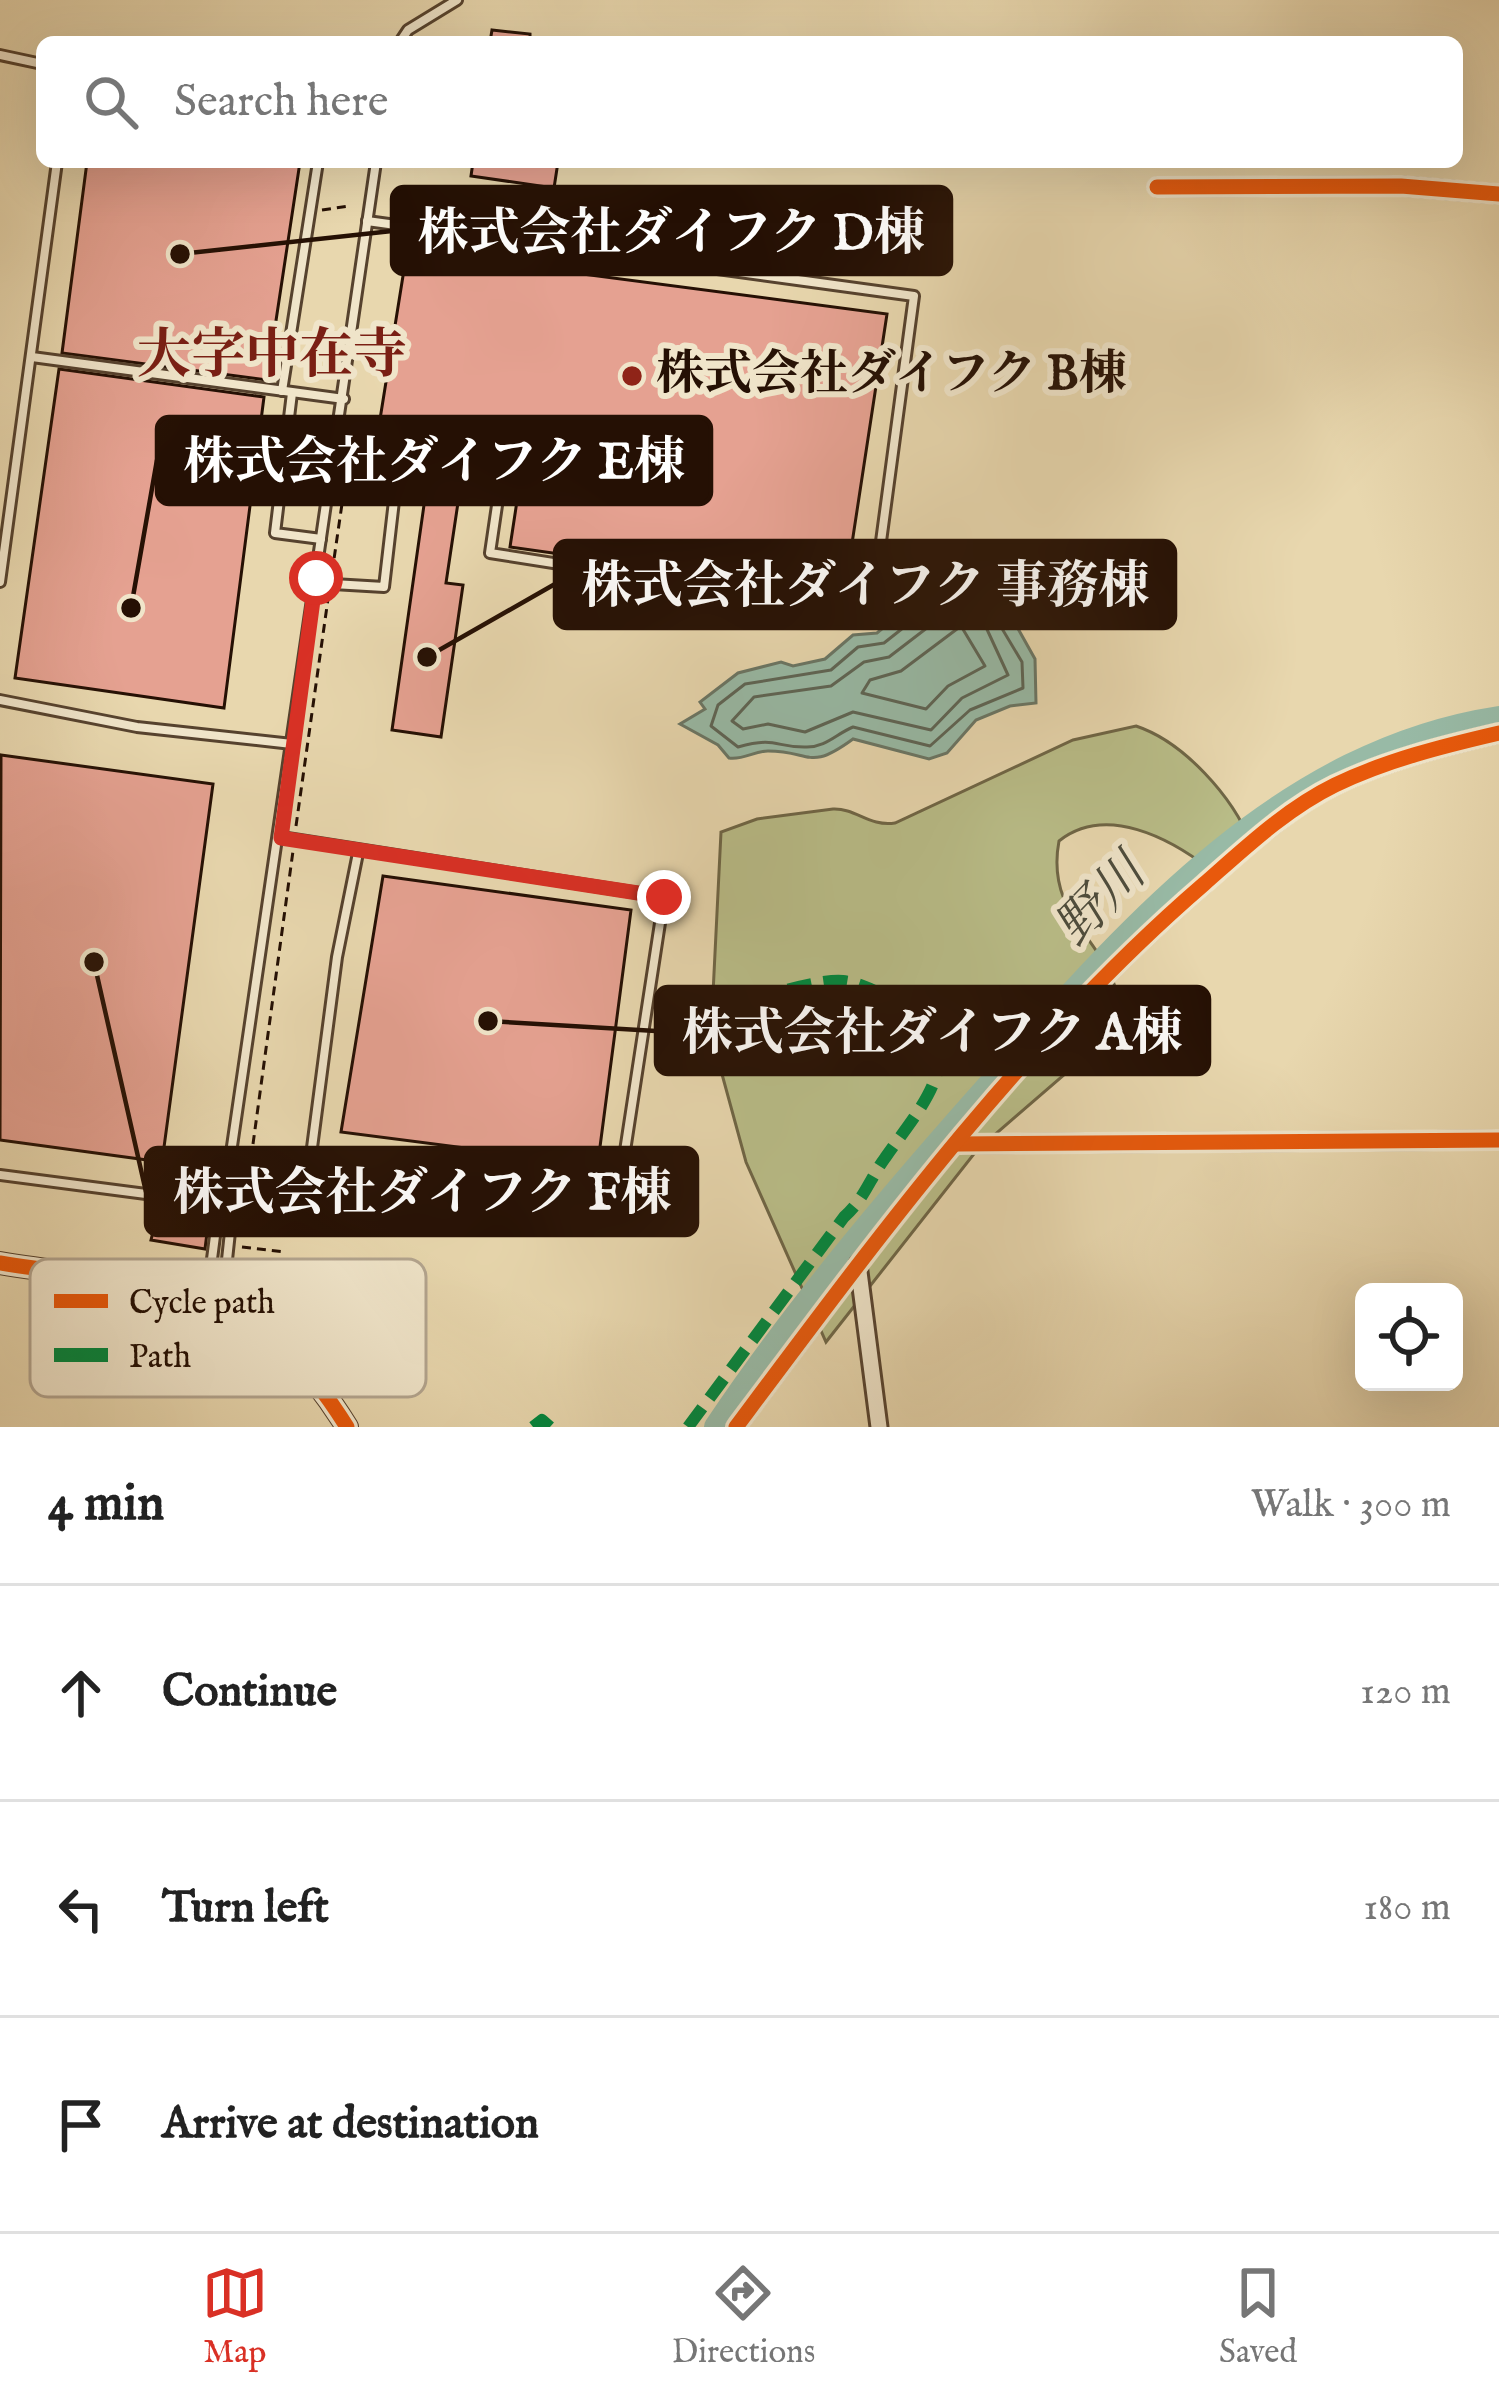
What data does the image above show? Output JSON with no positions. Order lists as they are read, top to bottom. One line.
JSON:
{"districts":["大字中在寺"],"water":["野川"],"places":["株式会社ダイフク D棟","株式会社ダイフク B棟","株式会社ダイフク E棟","株式会社ダイフク 事務棟","株式会社ダイフク F棟","株式会社ダイフク A棟"],"legend":["Cycle path","Path"],"page":{"search":"Search here","heading":["4 min","Walk · 300 m"],"list":[["Continue","120 m"],["Turn left","180 m"],"Arrive at destination"],"nav":["Map","Directions","Saved"]}}
